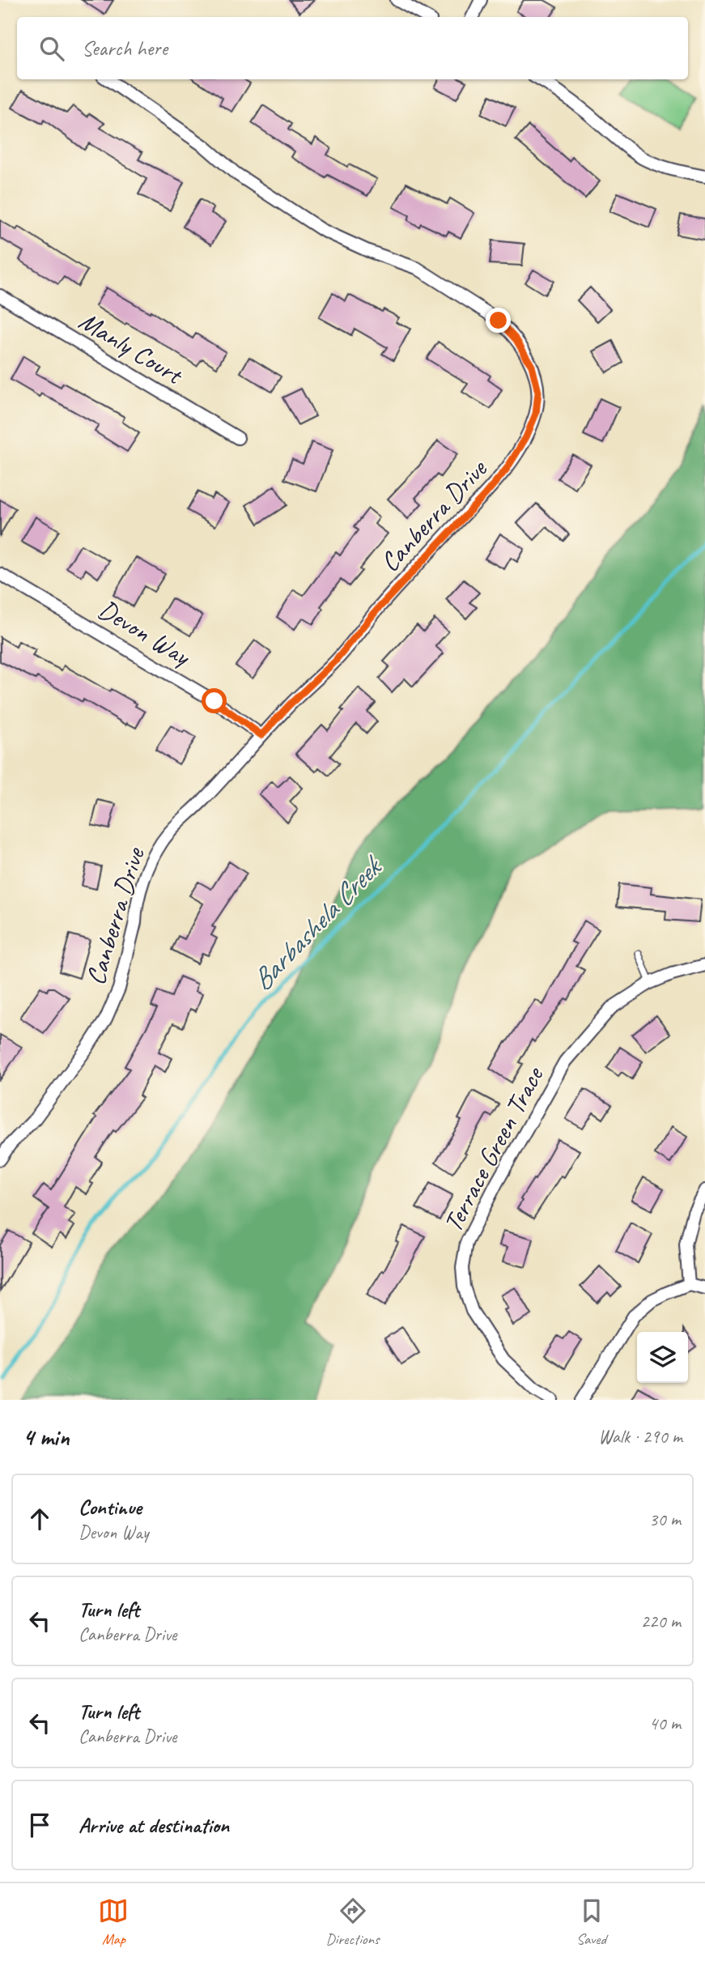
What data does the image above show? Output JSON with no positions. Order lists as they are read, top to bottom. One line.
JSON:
{"streets":{"street":["Manly Court","Canberra Drive","Devon Way","Terrace Green Trace"]},"crossings":[["Canberra Drive","Devon Way"]],"water":["Barbashela Creek"],"page":{"search":"Search here","heading":["4 min","Walk · 290 m"],"list":[["Continue","Devon Way","30 m"],["Turn left","Canberra Drive","220 m"],["Turn left","Canberra Drive","40 m"],"Arrive at destination"],"nav":["Map","Directions","Saved"]}}
